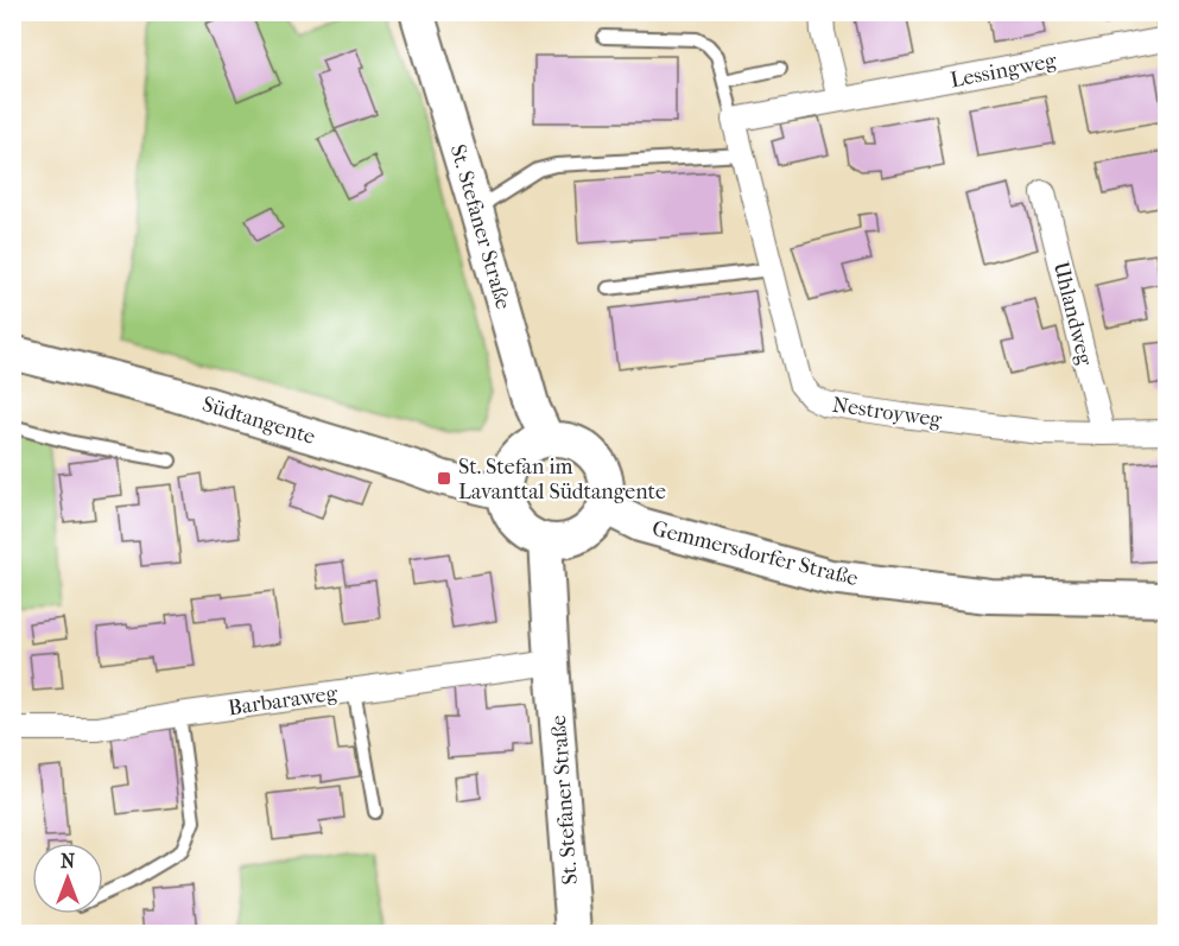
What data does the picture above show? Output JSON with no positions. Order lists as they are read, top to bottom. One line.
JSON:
{"streets":{"main road":["St. Stefaner Straße","Südtangente","Gemmersdorfer Straße"],"street":["Lessingweg","Uhlandweg","Nestroyweg","Barbaraweg"]},"crossings":[["Lessingweg","Nestroyweg"],["St. Stefaner Straße","Südtangente"],["St. Stefaner Straße","Gemmersdorfer Straße"],["St. Stefaner Straße","Barbaraweg"],["Uhlandweg","Nestroyweg"],["Südtangente","Gemmersdorfer Straße"]],"places":{"transit":["St. Stefan im Lavanttal Südtangente"]},"north":"top"}
